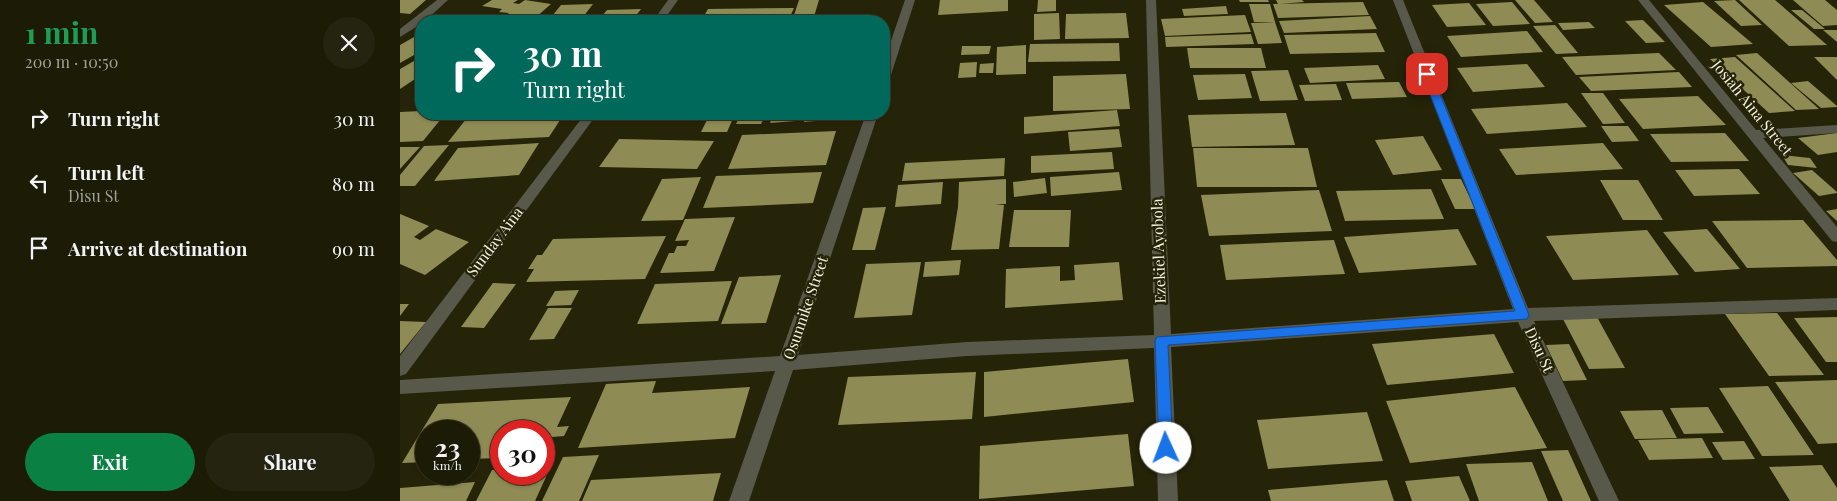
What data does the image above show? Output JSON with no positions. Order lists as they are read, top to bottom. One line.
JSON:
{"streets":{"street":["Josiah Aina Street","Sunday Aina","Ezekiel Ayobola","Osunnike Street","Disu St"]},"page":{"heading":["1 min","200 m · 10:50"],"turn":["30 m","Turn right"],"list":[{"name":"Turn right","value":"30 m"},{"name":"Turn left","note":"Disu St","value":"80 m"},{"name":"Arrive at destination","value":"90 m"}],"speed":"23 km/h","limit":"30","buttons":["Exit","Share"]}}
